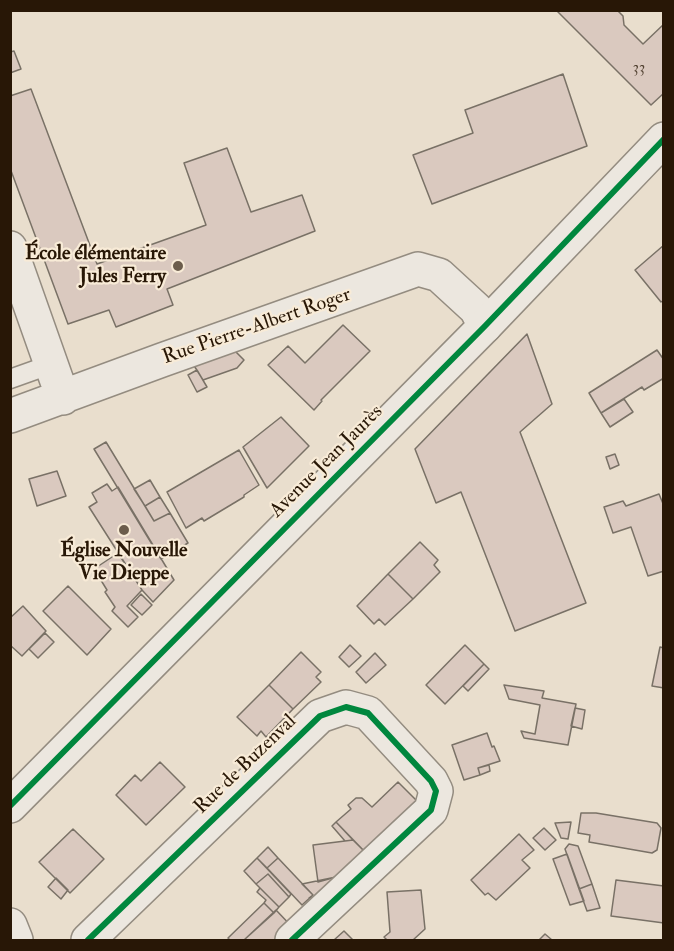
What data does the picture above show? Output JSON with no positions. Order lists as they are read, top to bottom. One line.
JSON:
{"streets":{"street":["Rue Pierre-Albert Roger","Avenue Jean Jaurès","Rue de Buzenval"]},"crossings":[["Rue Pierre-Albert Roger","Avenue Jean Jaurès"]],"places":["École élémentaire Jules Ferry","Église Nouvelle Vie Dieppe"],"house_numbers":["33"]}
